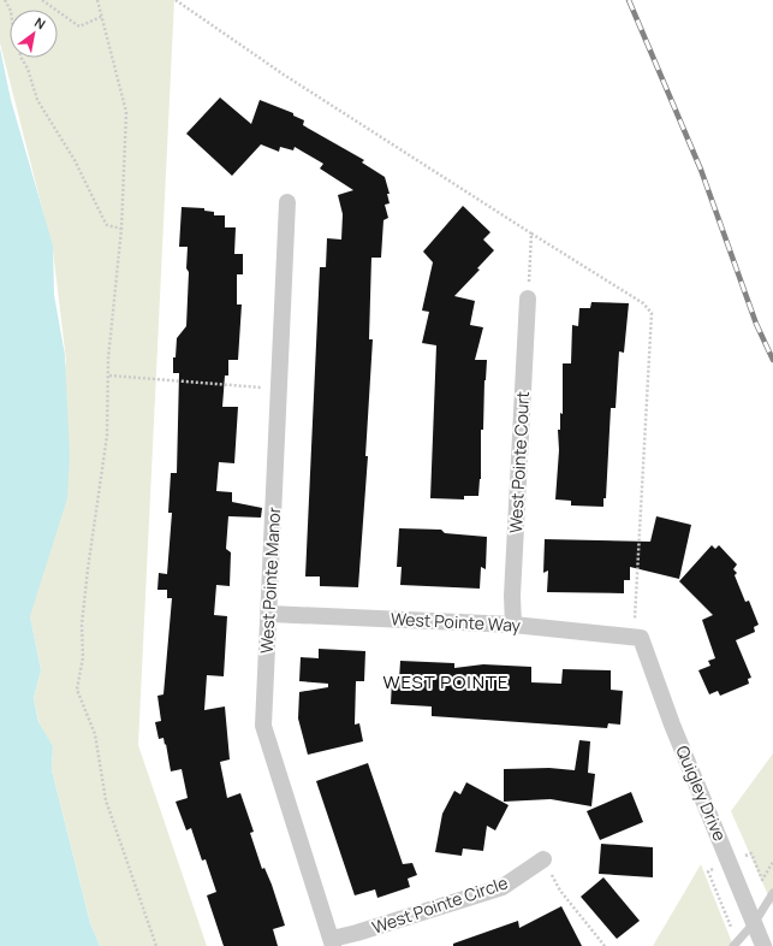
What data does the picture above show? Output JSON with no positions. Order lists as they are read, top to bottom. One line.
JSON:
{"streets":{"street":["West Pointe Court","West Pointe Manor","West Pointe Way","Quigley Drive","West Pointe Circle"]},"crossings":[["West Pointe Court","West Pointe Way"],["West Pointe Manor","West Pointe Way"],["West Pointe Manor","West Pointe Circle"],["West Pointe Way","Quigley Drive"]],"districts":["WEST POINTE"],"north":"top right"}
